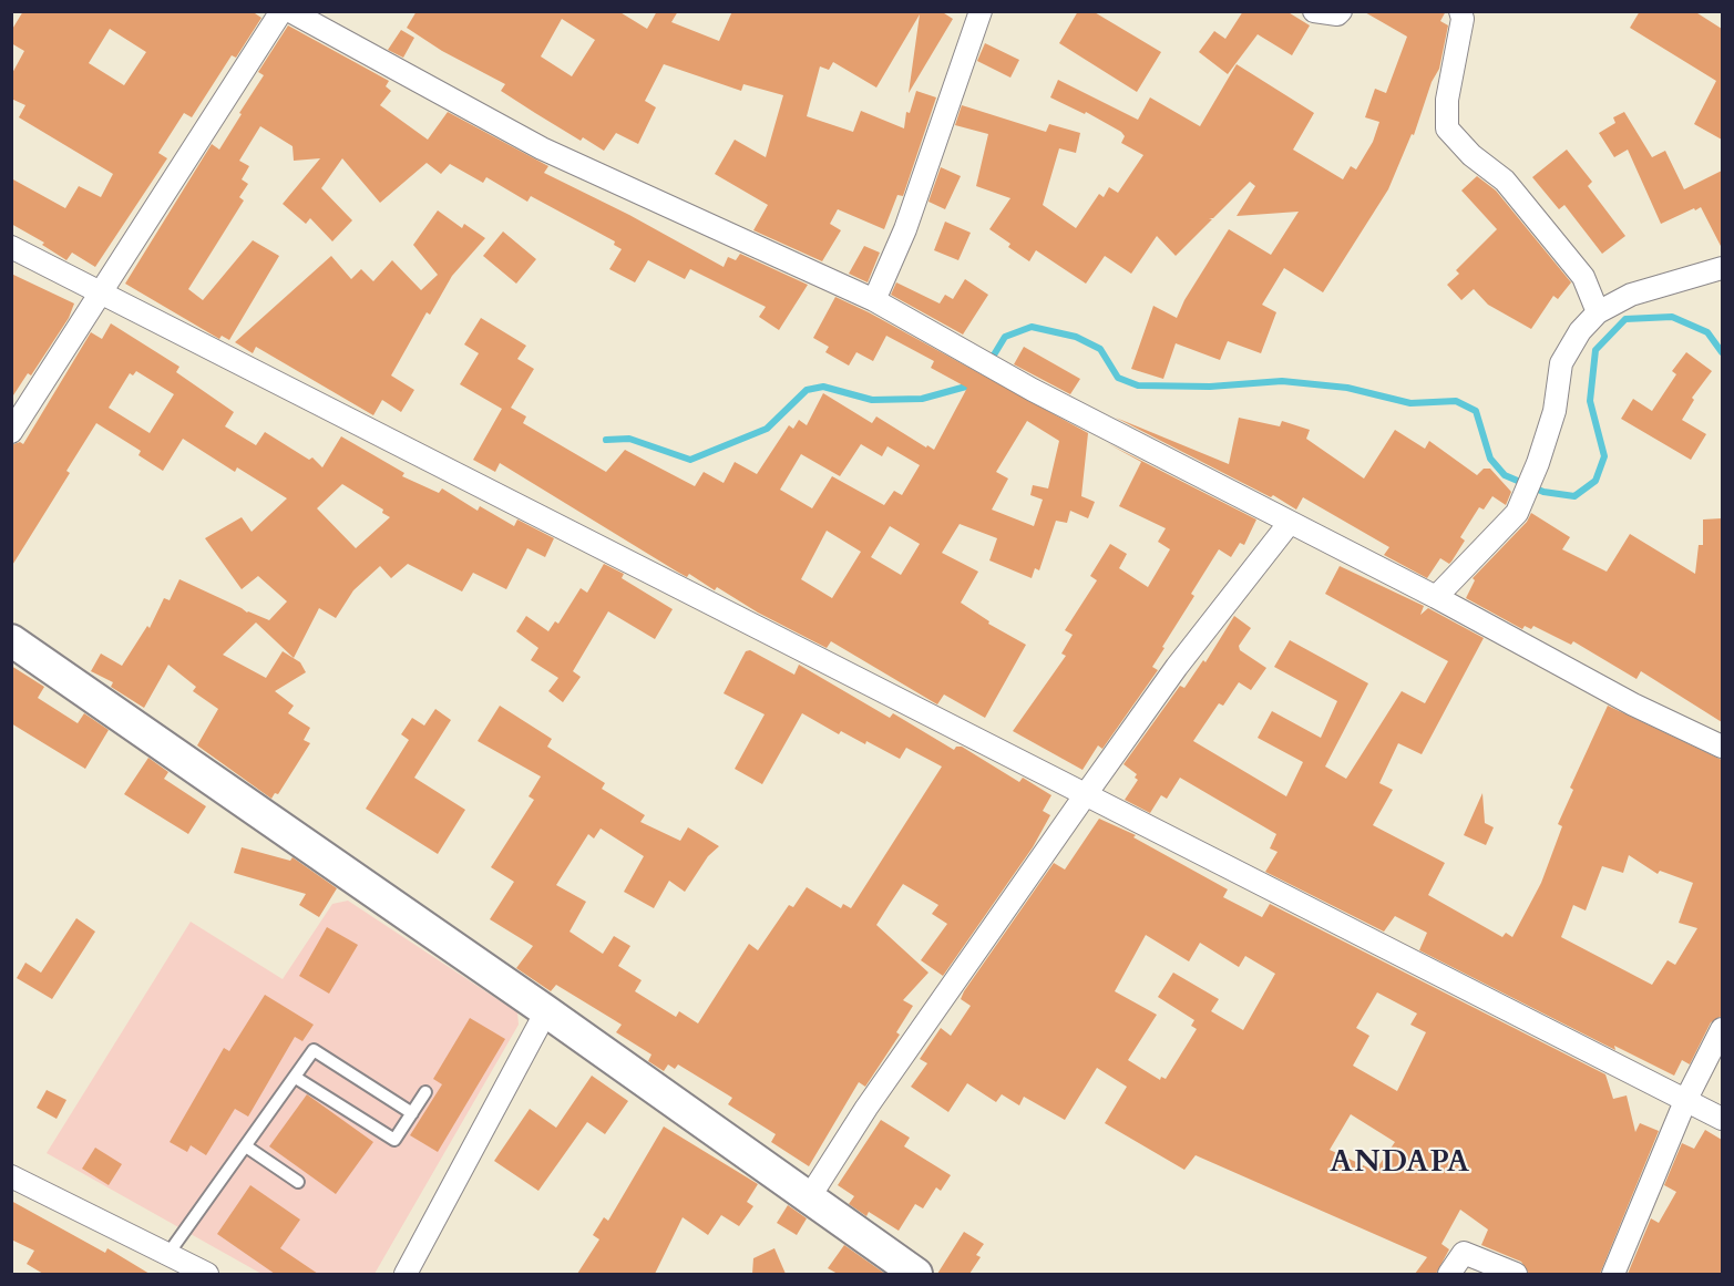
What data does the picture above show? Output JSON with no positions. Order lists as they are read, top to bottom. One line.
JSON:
{"districts":["ANDAPA"]}
